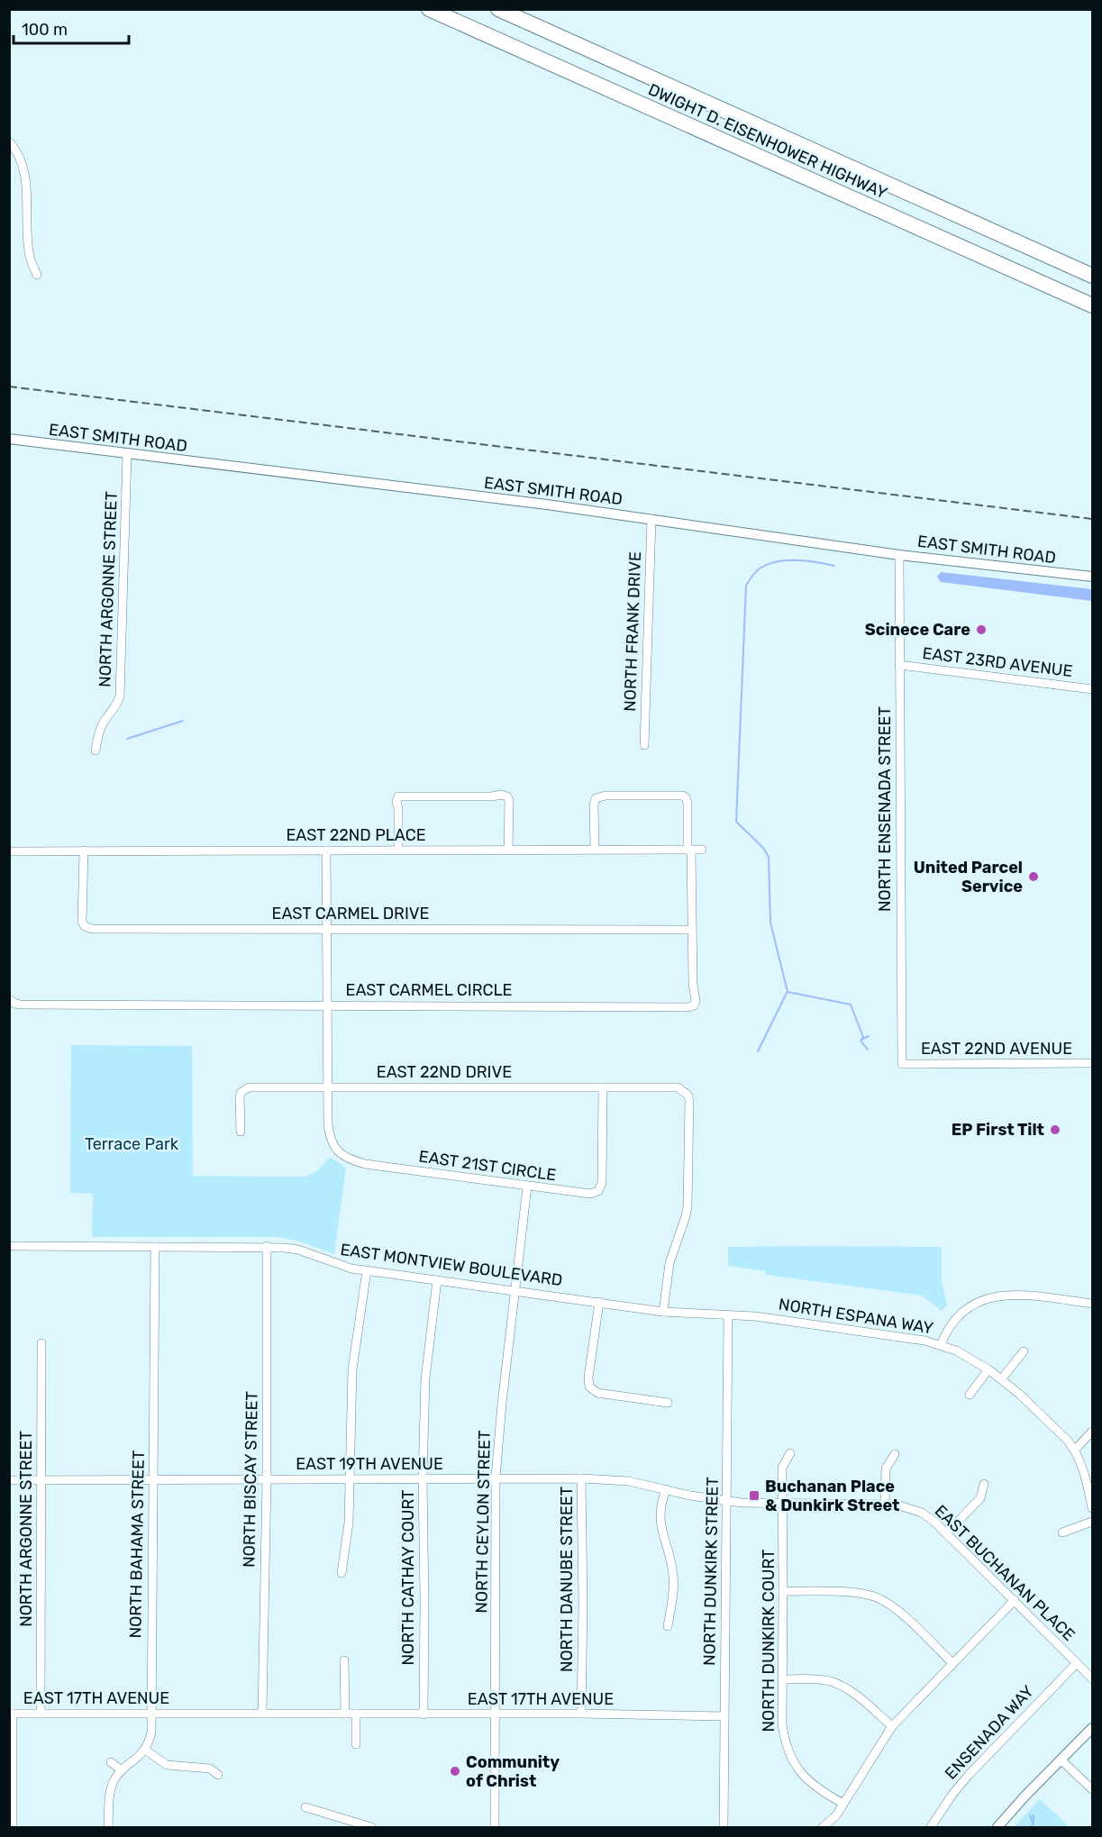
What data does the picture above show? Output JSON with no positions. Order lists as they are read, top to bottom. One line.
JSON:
{"streets":{"highway":["DWIGHT D. EISENHOWER HIGHWAY"],"street":["EAST SMITH ROAD","NORTH ARGONNE STREET","NORTH FRANK DRIVE","EAST 23RD AVENUE","NORTH ENSENADA STREET","EAST 22ND PLACE","EAST CARMEL DRIVE","EAST CARMEL CIRCLE","EAST 22ND AVENUE","EAST 22ND DRIVE","EAST 21ST CIRCLE","EAST MONTVIEW BOULEVARD","NORTH ESPANA WAY","EAST 19TH AVENUE","NORTH BISCAY STREET","NORTH CEYLON STREET","NORTH BAHAMA STREET","NORTH DUNKIRK STREET","EAST BUCHANAN PLACE","NORTH CATHAY COURT","NORTH DANUBE STREET","NORTH DUNKIRK COURT","EAST 17TH AVENUE","ENSENADA WAY"]},"crossings":[["EAST SMITH ROAD","NORTH ARGONNE STREET"],["EAST SMITH ROAD","NORTH FRANK DRIVE"],["EAST SMITH ROAD","NORTH ENSENADA STREET"],["NORTH ARGONNE STREET","EAST 19TH AVENUE"],["NORTH ARGONNE STREET","EAST 17TH AVENUE"],["EAST 23RD AVENUE","NORTH ENSENADA STREET"],["NORTH ENSENADA STREET","EAST 22ND AVENUE"],["EAST 22ND PLACE","EAST CARMEL DRIVE"],["EAST 22ND PLACE","EAST CARMEL CIRCLE"],["EAST 22ND PLACE","EAST 21ST CIRCLE"],["EAST CARMEL DRIVE","EAST CARMEL CIRCLE"],["EAST CARMEL DRIVE","EAST 21ST CIRCLE"],["EAST CARMEL CIRCLE","EAST 21ST CIRCLE"],["EAST 22ND DRIVE","EAST 21ST CIRCLE"],["EAST 22ND DRIVE","EAST MONTVIEW BOULEVARD"],["EAST 21ST CIRCLE","NORTH CEYLON STREET"],["EAST MONTVIEW BOULEVARD","NORTH ESPANA WAY"],["EAST MONTVIEW BOULEVARD","NORTH BISCAY STREET"],["EAST MONTVIEW BOULEVARD","NORTH CEYLON STREET"],["EAST MONTVIEW BOULEVARD","NORTH BAHAMA STREET"],["EAST MONTVIEW BOULEVARD","NORTH DUNKIRK STREET"],["EAST MONTVIEW BOULEVARD","NORTH CATHAY COURT"],["NORTH ESPANA WAY","NORTH DUNKIRK STREET"],["EAST 19TH AVENUE","NORTH BISCAY STREET"],["EAST 19TH AVENUE","NORTH CEYLON STREET"],["EAST 19TH AVENUE","NORTH BAHAMA STREET"],["EAST 19TH AVENUE","NORTH DUNKIRK STREET"],["EAST 19TH AVENUE","EAST BUCHANAN PLACE"],["EAST 19TH AVENUE","NORTH CATHAY COURT"],["EAST 19TH AVENUE","NORTH DANUBE STREET"],["NORTH BISCAY STREET","EAST 17TH AVENUE"],["NORTH CEYLON STREET","EAST 17TH AVENUE"],["NORTH BAHAMA STREET","EAST 17TH AVENUE"],["NORTH DUNKIRK STREET","EAST BUCHANAN PLACE"],["NORTH DUNKIRK STREET","EAST 17TH AVENUE"],["EAST BUCHANAN PLACE","NORTH DUNKIRK COURT"],["EAST BUCHANAN PLACE","ENSENADA WAY"],["NORTH CATHAY COURT","EAST 17TH AVENUE"],["NORTH DANUBE STREET","EAST 17TH AVENUE"]],"parks":["Terrace Park"],"places":{"other":["Scinece Care","United Parcel Service","EP First Tilt","Community of Christ"],"transit":["Buchanan Place & Dunkirk Street"]},"scale_bar":"100 m"}
